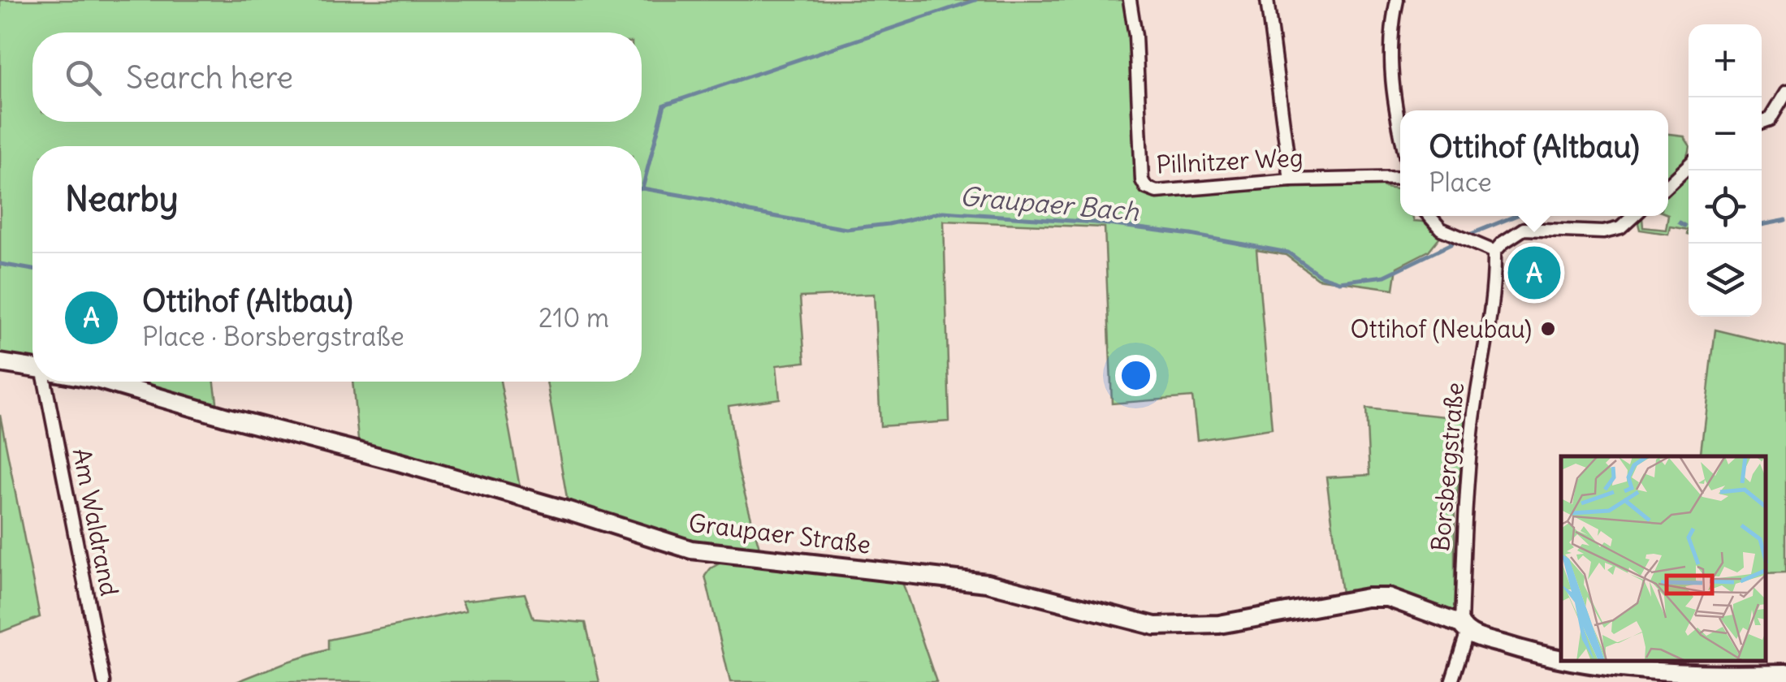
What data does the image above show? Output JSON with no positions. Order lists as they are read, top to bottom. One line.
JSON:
{"streets":{"street":["Pillnitzer Weg","Borsbergstraße","Am Waldrand","Graupaer Straße"]},"crossings":[["Borsbergstraße","Graupaer Straße"]],"water":["Graupaer Bach"],"places":["Ottihof (Neubau)"],"page":{"map_buttons":["+","−"],"search":"Search here","popup":["Ottihof (Altbau)","Place"],"heading":"Nearby","pins":"A","list":[{"mark":"A","name":"Ottihof (Altbau)","note":"Place · Borsbergstraße","value":"210 m"}]}}
